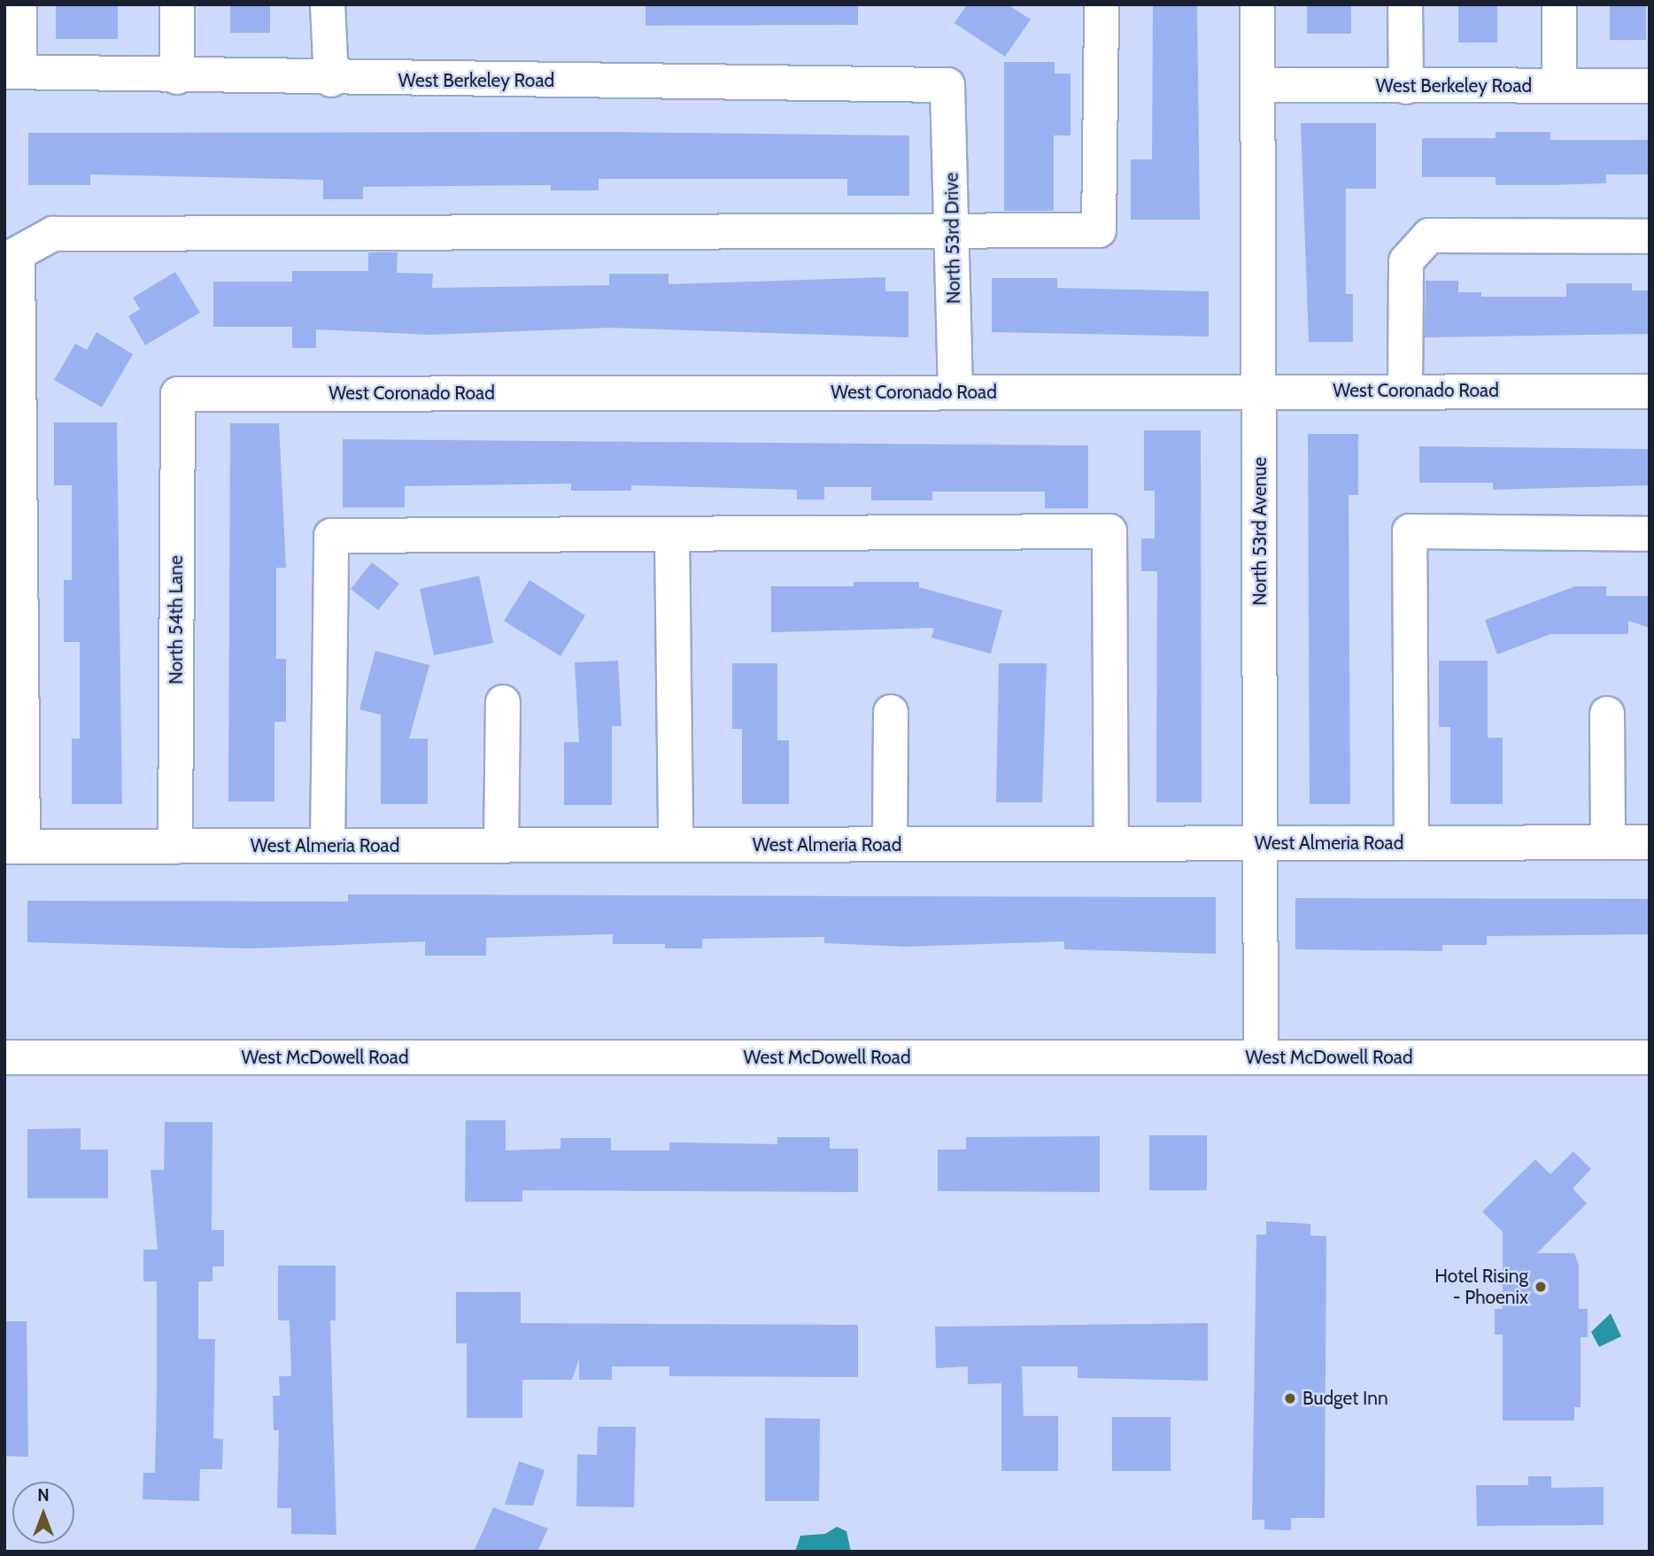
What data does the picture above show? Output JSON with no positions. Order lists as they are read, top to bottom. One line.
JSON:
{"streets":{"street":["West Berkeley Road","North 53rd Drive","West Coronado Road","North 53rd Avenue","North 54th Lane","West Almeria Road","West McDowell Road"]},"crossings":[["West Berkeley Road","North 53rd Drive"],["West Berkeley Road","North 53rd Avenue"],["North 53rd Drive","West Coronado Road"],["West Coronado Road","North 53rd Avenue"],["West Coronado Road","North 54th Lane"],["North 53rd Avenue","West Almeria Road"],["North 53rd Avenue","West McDowell Road"],["North 54th Lane","West Almeria Road"]],"places":["Hotel Rising - Phoenix","Budget Inn"],"north":"top"}
